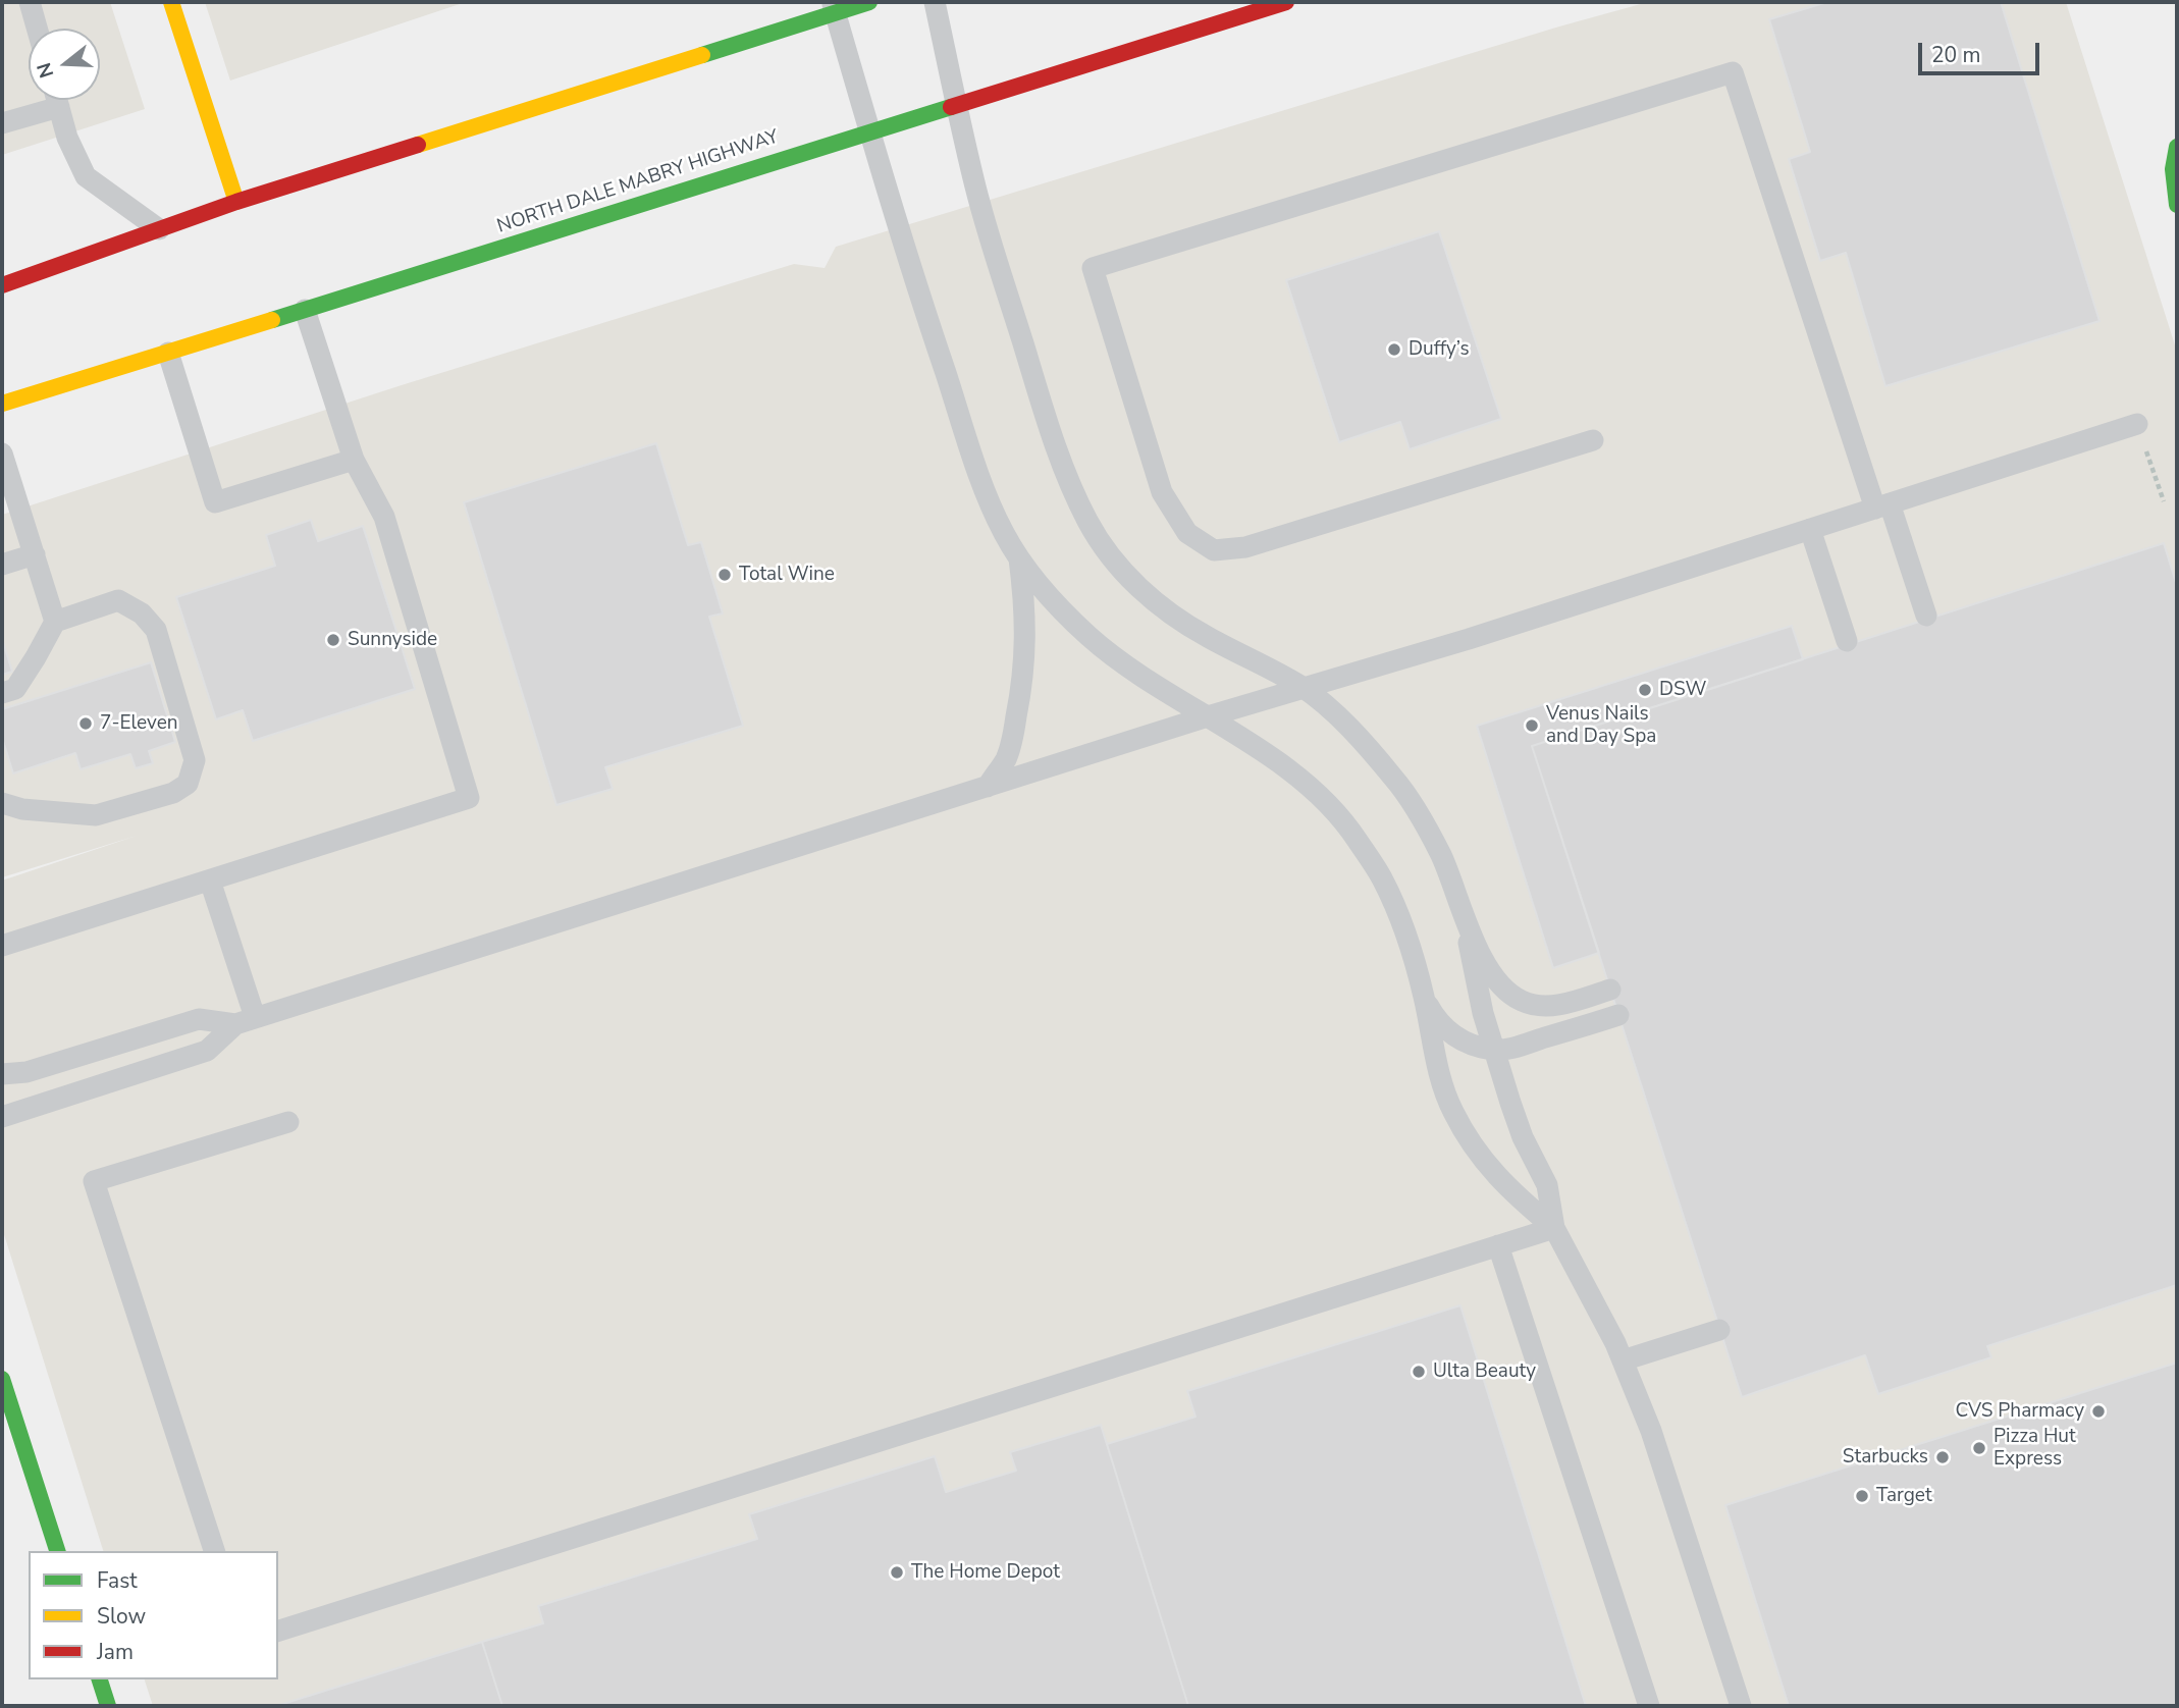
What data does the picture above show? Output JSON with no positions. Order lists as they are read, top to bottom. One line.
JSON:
{"streets":{"main road":["NORTH DALE MABRY HIGHWAY"]},"places":["Duffy’s","Total Wine","Sunnyside","DSW","7-Eleven","Venus Nails and Day Spa","Ulta Beauty","CVS Pharmacy","Pizza Hut Express","Starbucks","Target","The Home Depot"],"legend":["Fast","Slow","Jam"],"scale_bar":"20 m","north":"left"}
